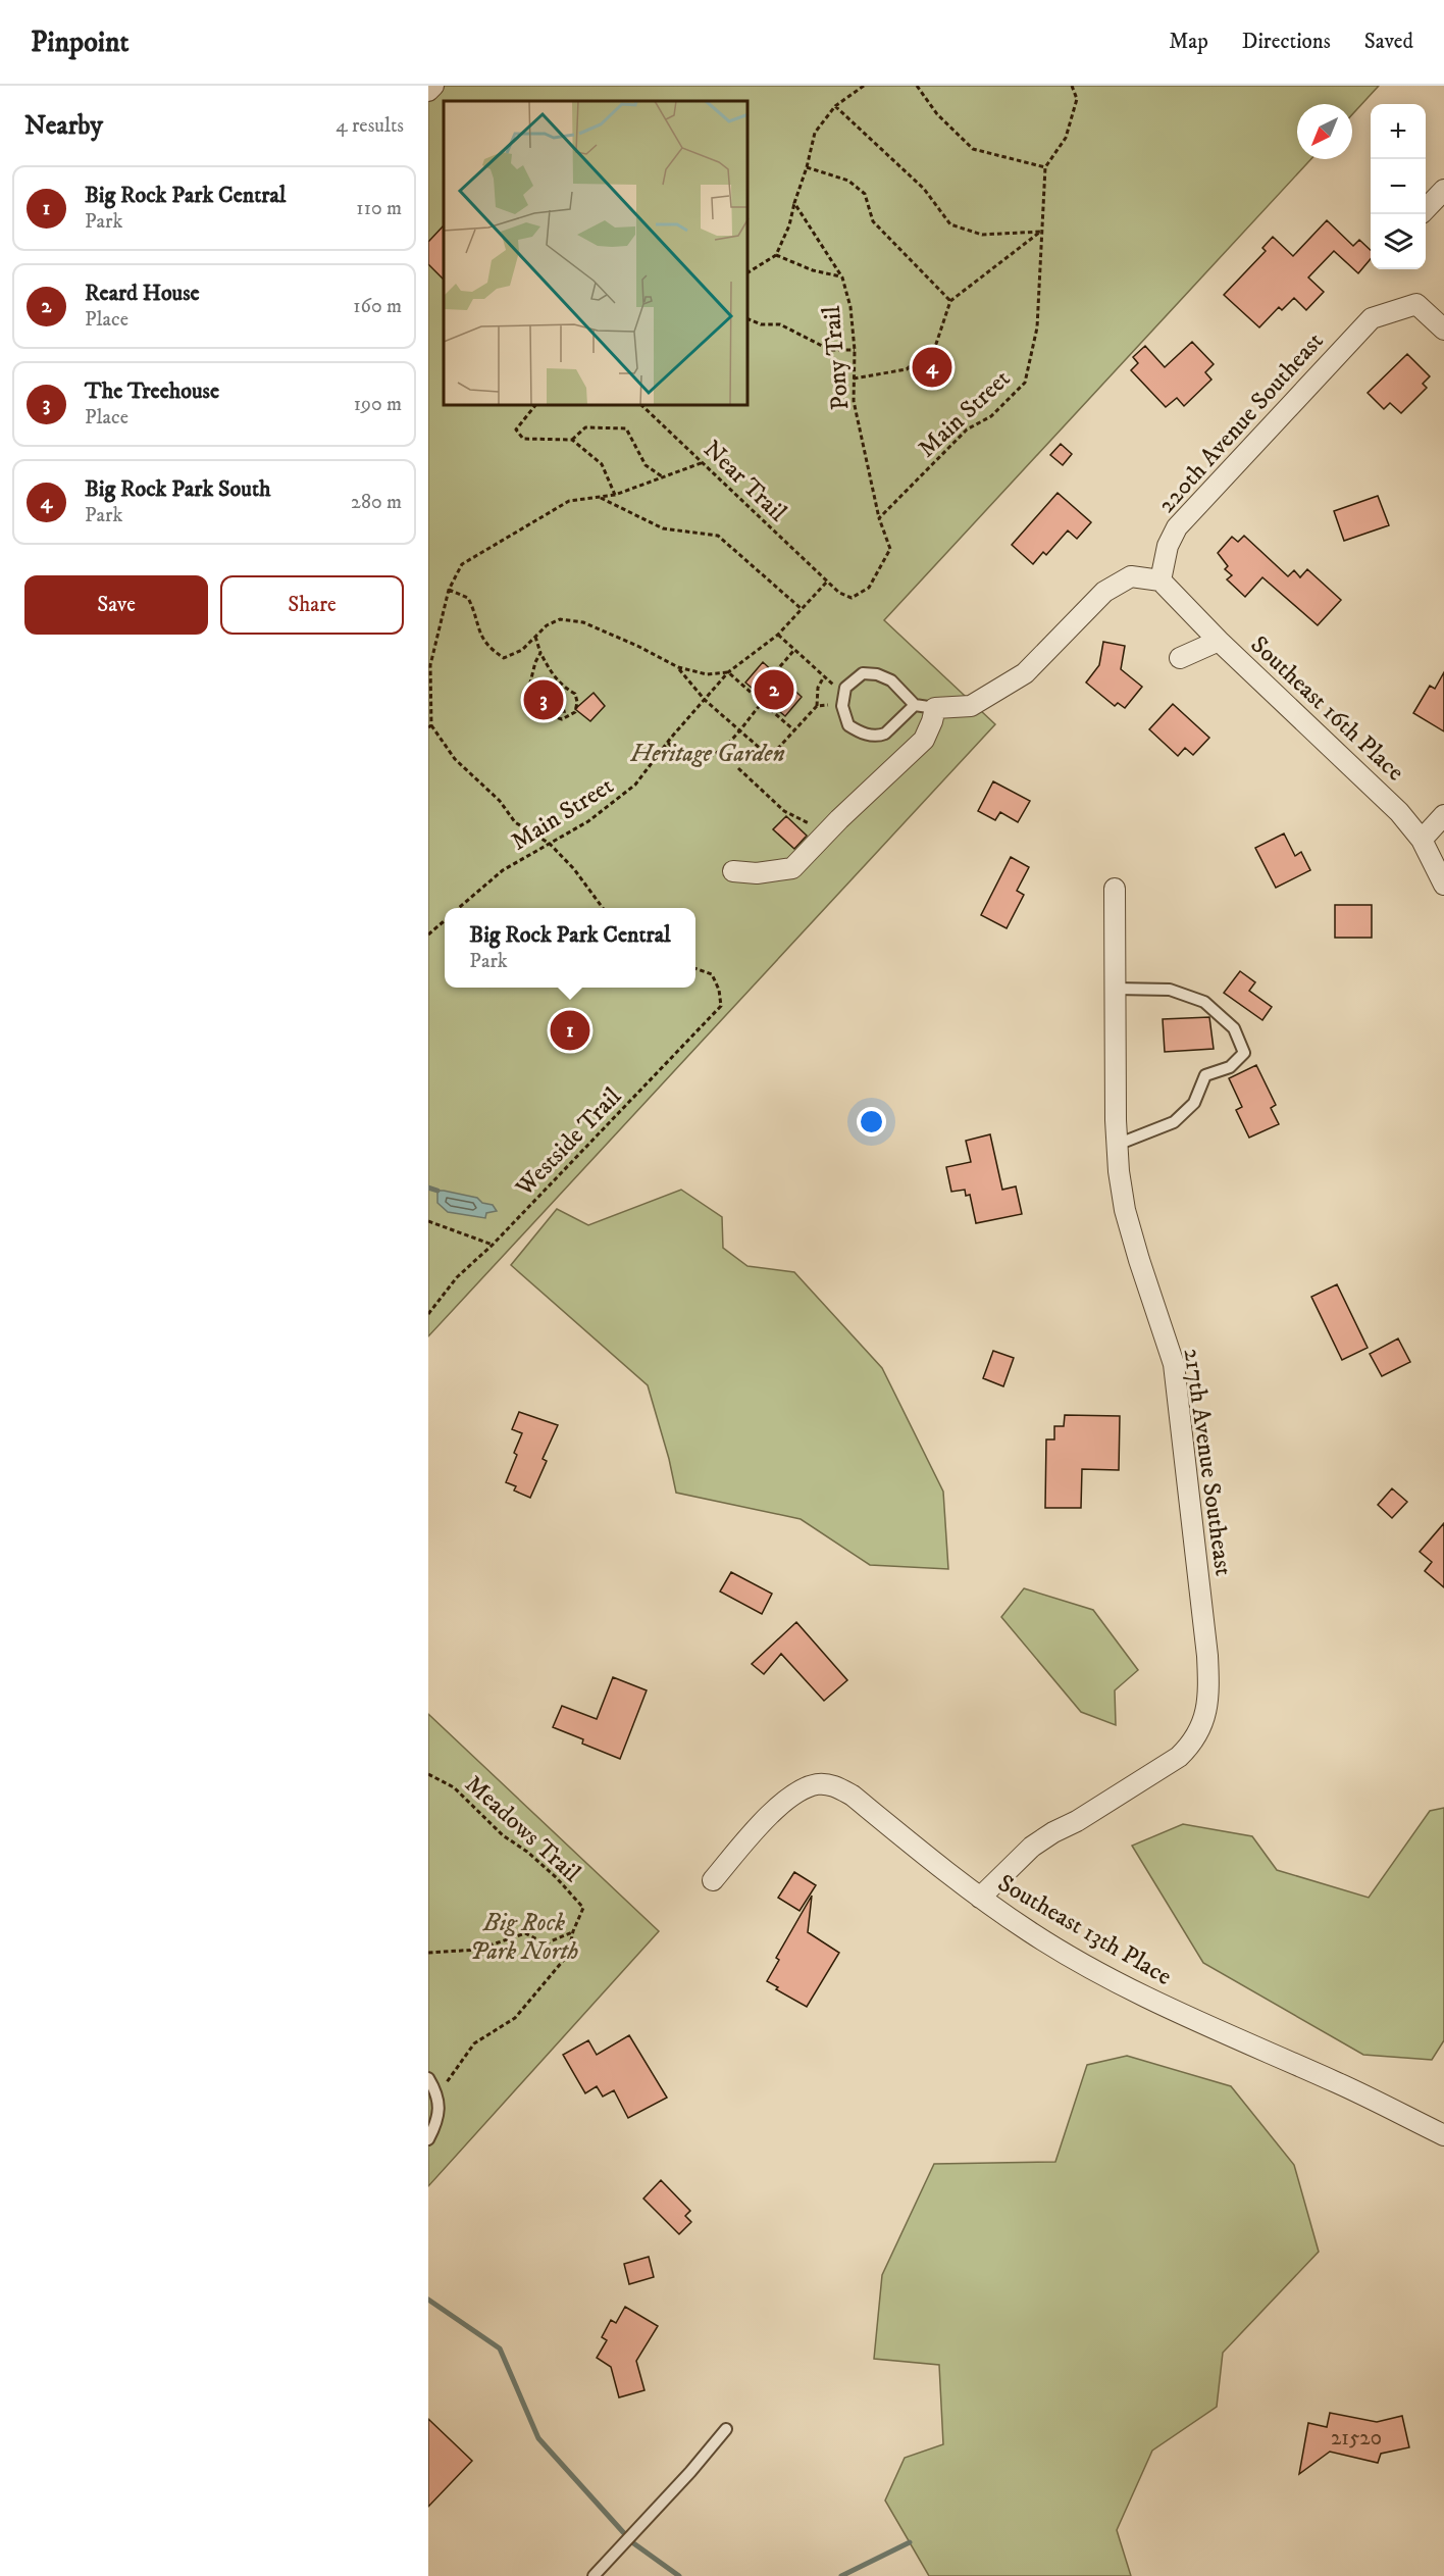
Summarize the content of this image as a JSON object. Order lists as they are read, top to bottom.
{
  "streets": {
    "street": [
      "220th Avenue Southeast",
      "Southeast 16th Place",
      "217th Avenue Southeast",
      "Southeast 13th Place"
    ],
    "path": [
      "Pony Trail",
      "Main Street",
      "Near Trail",
      "Westside Trail",
      "Meadows Trail"
    ]
  },
  "crossings": [
    ["Pony Trail", "Main Street"],
    ["Main Street", "Near Trail"],
    ["220th Avenue Southeast", "Southeast 16th Place"],
    ["217th Avenue Southeast", "Southeast 13th Place"]
  ],
  "parks": ["Heritage Garden", "Big Rock Park North"],
  "house_numbers": ["21520"],
  "north": "bottom left",
  "page": {
    "header": "Pinpoint",
    "nav": ["Map", "Directions", "Saved"],
    "heading": ["Nearby", "4 results"],
    "map_buttons": ["+", "−"],
    "list": [
      {
        "mark": "1",
        "name": "Big Rock Park Central",
        "note": "Park",
        "value": "110 m"
      },
      {
        "mark": "2",
        "name": "Reard House",
        "note": "Place",
        "value": "160 m"
      },
      {
        "mark": "3",
        "name": "The Treehouse",
        "note": "Place",
        "value": "190 m"
      },
      {
        "mark": "4",
        "name": "Big Rock Park South",
        "note": "Park",
        "value": "280 m"
      }
    ],
    "pins": [
      "4",
      "2",
      "3",
      "1"
    ],
    "buttons": ["Save", "Share"],
    "popup": ["Big Rock Park Central", "Park"]
  }
}
